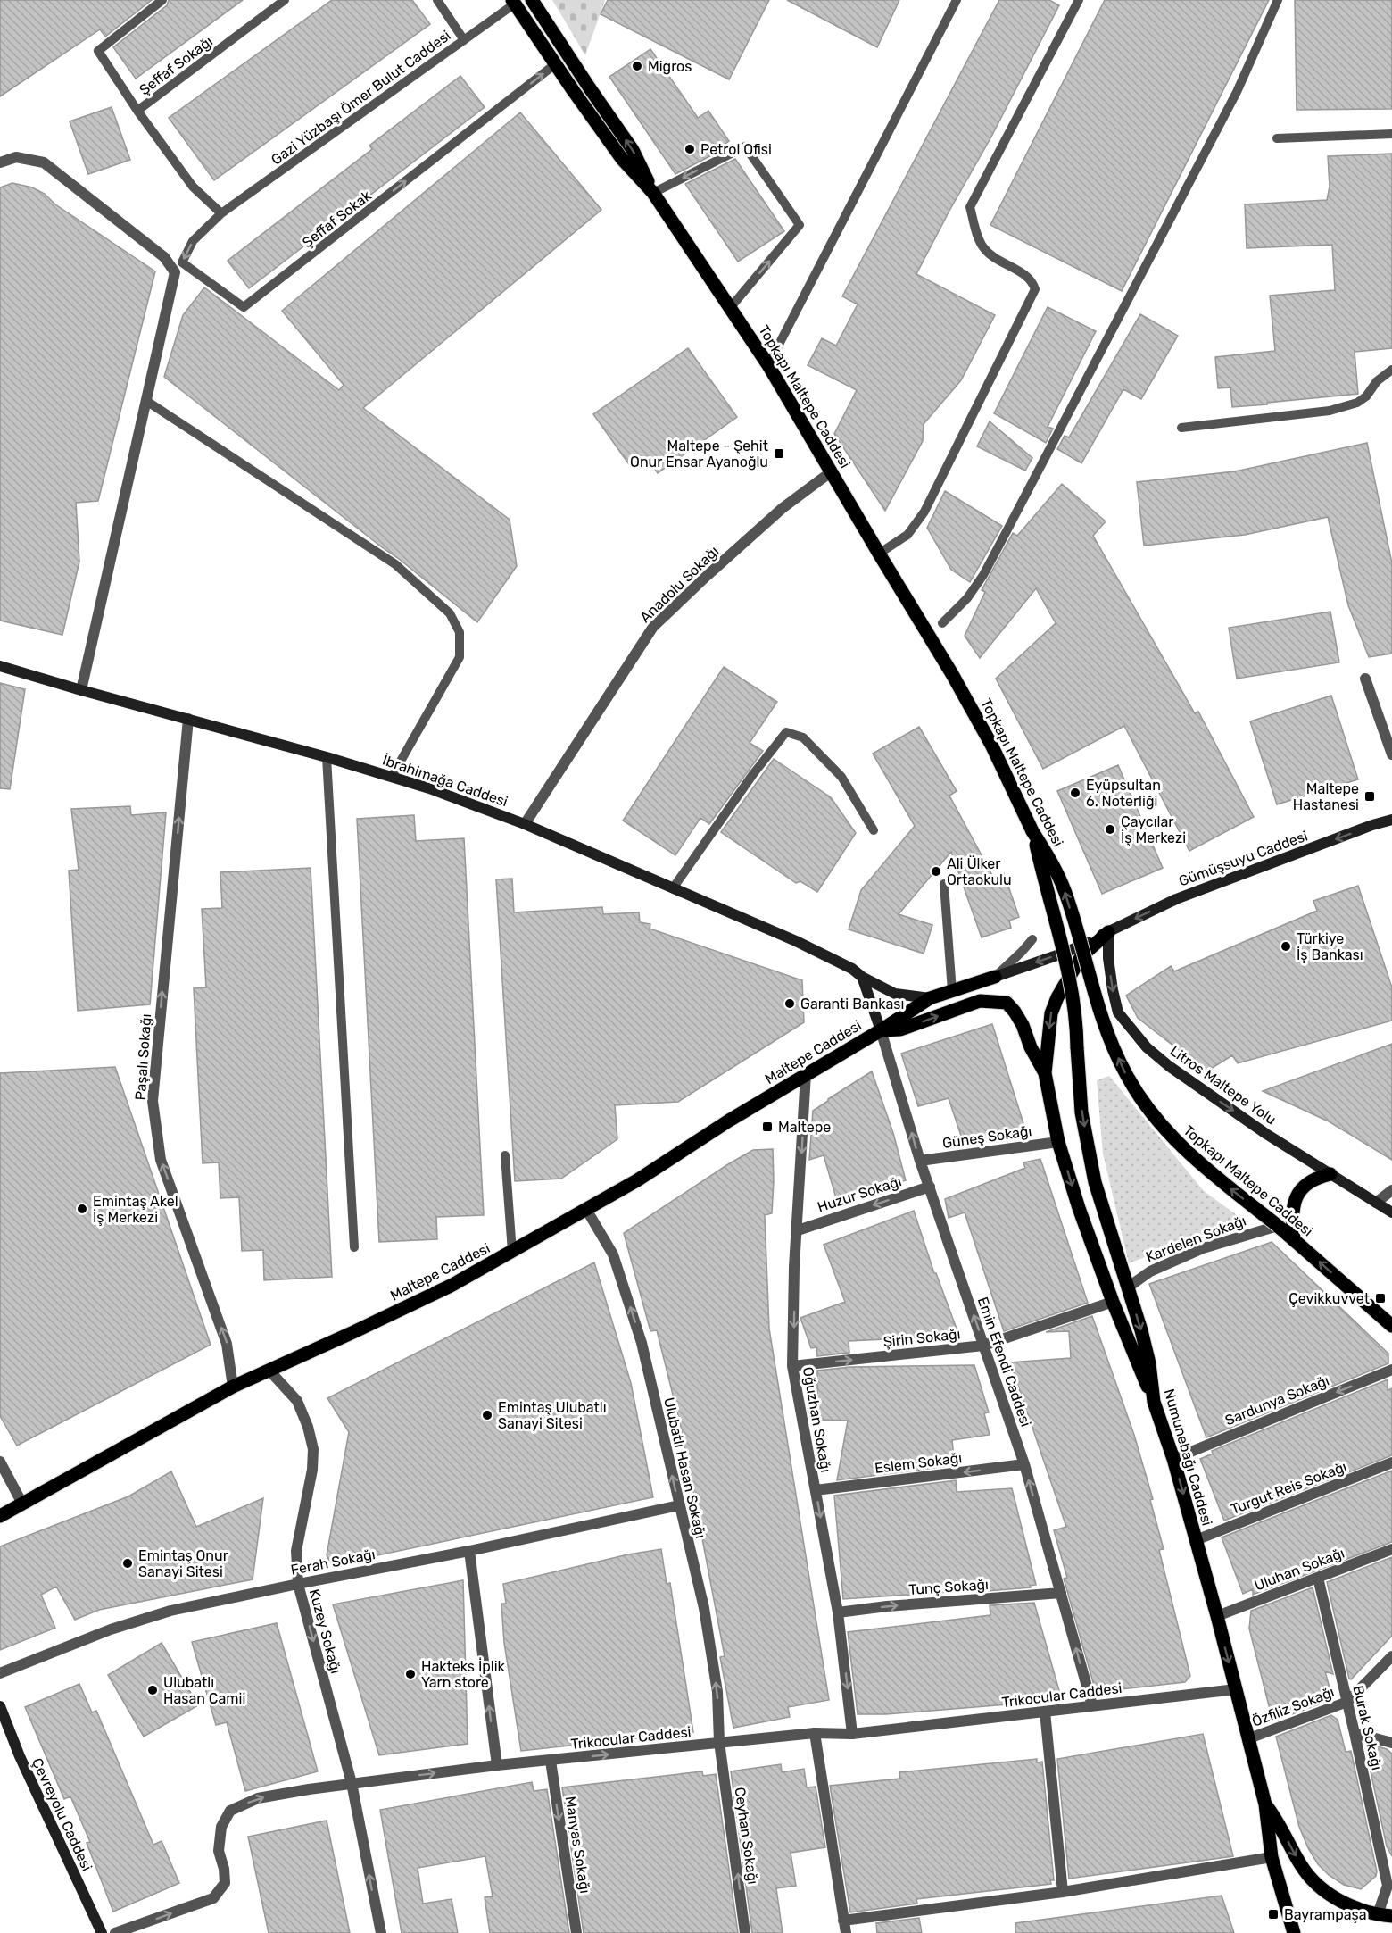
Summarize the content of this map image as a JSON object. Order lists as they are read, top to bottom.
{
  "streets": {
    "main road": [
      "Topkapı Maltepe Caddesi",
      "İbrahimağa Caddesi",
      "Gümüşsuyu Caddesi",
      "Maltepe Caddesi",
      "Litros Maltepe Yolu",
      "Numunebağı Caddesi",
      "Çevreyolu Caddesi"
    ],
    "street": [
      "Anadolu Sokağı",
      "Paşalı Sokağı",
      "Güneş Sokağı",
      "Huzur Sokağı",
      "Kardelen Sokağı",
      "Şirin Sokağı",
      "Emin Efendi Caddesi",
      "Sardunya Sokağı",
      "Oğuzhan Sokağı",
      "Eslem Sokağı",
      "Ulubatlı Hasan Sokağı",
      "Turgut Reis Sokağı",
      "Ferah Sokağı",
      "Uluhan Sokağı",
      "Tunç Sokağı",
      "Kuzey Sokağı",
      "Trikocular Caddesi",
      "Özfiliz Sokağı",
      "Burak Sokağı",
      "Ceyhan Sokağı",
      "Manyas Sokağı"
    ],
    "lane": ["Şeffaf Sokağı", "Gazi Yüzbaşı Ömer Bulut Caddesi", "Şeffaf Sokak"]
  },
  "crossings": [
    ["Şeffaf Sokağı", "Gazi Yüzbaşı Ömer Bulut Caddesi"],
    ["Şeffaf Sokağı", "Şeffaf Sokak"],
    ["Gazi Yüzbaşı Ömer Bulut Caddesi", "Şeffaf Sokak"],
    ["Gazi Yüzbaşı Ömer Bulut Caddesi", "Topkapı Maltepe Caddesi"],
    ["Şeffaf Sokak", "Topkapı Maltepe Caddesi"],
    ["Topkapı Maltepe Caddesi", "Anadolu Sokağı"],
    ["Topkapı Maltepe Caddesi", "Kardelen Sokağı"],
    ["Topkapı Maltepe Caddesi", "Numunebağı Caddesi"],
    ["Anadolu Sokağı", "İbrahimağa Caddesi"],
    ["İbrahimağa Caddesi", "Maltepe Caddesi"],
    ["İbrahimağa Caddesi", "Paşalı Sokağı"],
    ["Gümüşsuyu Caddesi", "Maltepe Caddesi"],
    ["Gümüşsuyu Caddesi", "Litros Maltepe Yolu"],
    ["Maltepe Caddesi", "Paşalı Sokağı"],
    ["Maltepe Caddesi", "Emin Efendi Caddesi"],
    ["Maltepe Caddesi", "Oğuzhan Sokağı"],
    ["Maltepe Caddesi", "Ulubatlı Hasan Sokağı"],
    ["Maltepe Caddesi", "Kuzey Sokağı"],
    ["Güneş Sokağı", "Emin Efendi Caddesi"],
    ["Huzur Sokağı", "Emin Efendi Caddesi"],
    ["Huzur Sokağı", "Oğuzhan Sokağı"],
    ["Kardelen Sokağı", "Numunebağı Caddesi"],
    ["Şirin Sokağı", "Emin Efendi Caddesi"],
    ["Şirin Sokağı", "Oğuzhan Sokağı"],
    ["Emin Efendi Caddesi", "Eslem Sokağı"],
    ["Emin Efendi Caddesi", "Tunç Sokağı"],
    ["Emin Efendi Caddesi", "Trikocular Caddesi"],
    ["Sardunya Sokağı", "Numunebağı Caddesi"],
    ["Oğuzhan Sokağı", "Eslem Sokağı"],
    ["Oğuzhan Sokağı", "Tunç Sokağı"],
    ["Oğuzhan Sokağı", "Trikocular Caddesi"],
    ["Numunebağı Caddesi", "Turgut Reis Sokağı"],
    ["Numunebağı Caddesi", "Uluhan Sokağı"],
    ["Numunebağı Caddesi", "Trikocular Caddesi"],
    ["Numunebağı Caddesi", "Özfiliz Sokağı"],
    ["Ulubatlı Hasan Sokağı", "Ferah Sokağı"],
    ["Ulubatlı Hasan Sokağı", "Trikocular Caddesi"],
    ["Ulubatlı Hasan Sokağı", "Ceyhan Sokağı"],
    ["Ferah Sokağı", "Kuzey Sokağı"],
    ["Uluhan Sokağı", "Burak Sokağı"],
    ["Kuzey Sokağı", "Trikocular Caddesi"],
    ["Trikocular Caddesi", "Ceyhan Sokağı"],
    ["Trikocular Caddesi", "Manyas Sokağı"],
    ["Özfiliz Sokağı", "Burak Sokağı"]
  ],
  "one_way": [
    "Gümüşsuyu Caddesi",
    "Paşalı Sokağı",
    "Litros Maltepe Yolu",
    "Huzur Sokağı",
    "Şirin Sokağı",
    "Emin Efendi Caddesi",
    "Sardunya Sokağı",
    "Oğuzhan Sokağı",
    "Eslem Sokağı",
    "Ulubatlı Hasan Sokağı",
    "Tunç Sokağı",
    "Trikocular Caddesi",
    "Ceyhan Sokağı",
    "Manyas Sokağı"
  ],
  "places": {
    "other": [
      "Migros",
      "Petrol Ofisi",
      "Eyüpsultan 6. Noterliği",
      "Çaycılar İş Merkezi",
      "Ali Ülker Ortaokulu",
      "Türkiye İş Bankası",
      "Garanti Bankası",
      "Emintaş Akel İş Merkezi",
      "Emintaş Ulubatlı Sanayi Sitesi",
      "Emintaş Onur Sanayi Sitesi",
      "Hakteks İplik Yarn store",
      "Ulubatlı Hasan Camii"
    ],
    "transit": [
      "Maltepe - Şehit Onur Ensar Ayanoğlu",
      "Maltepe Hastanesi",
      "Maltepe",
      "Çevikkuvvet",
      "Bayrampaşa"
    ]
  }
}
